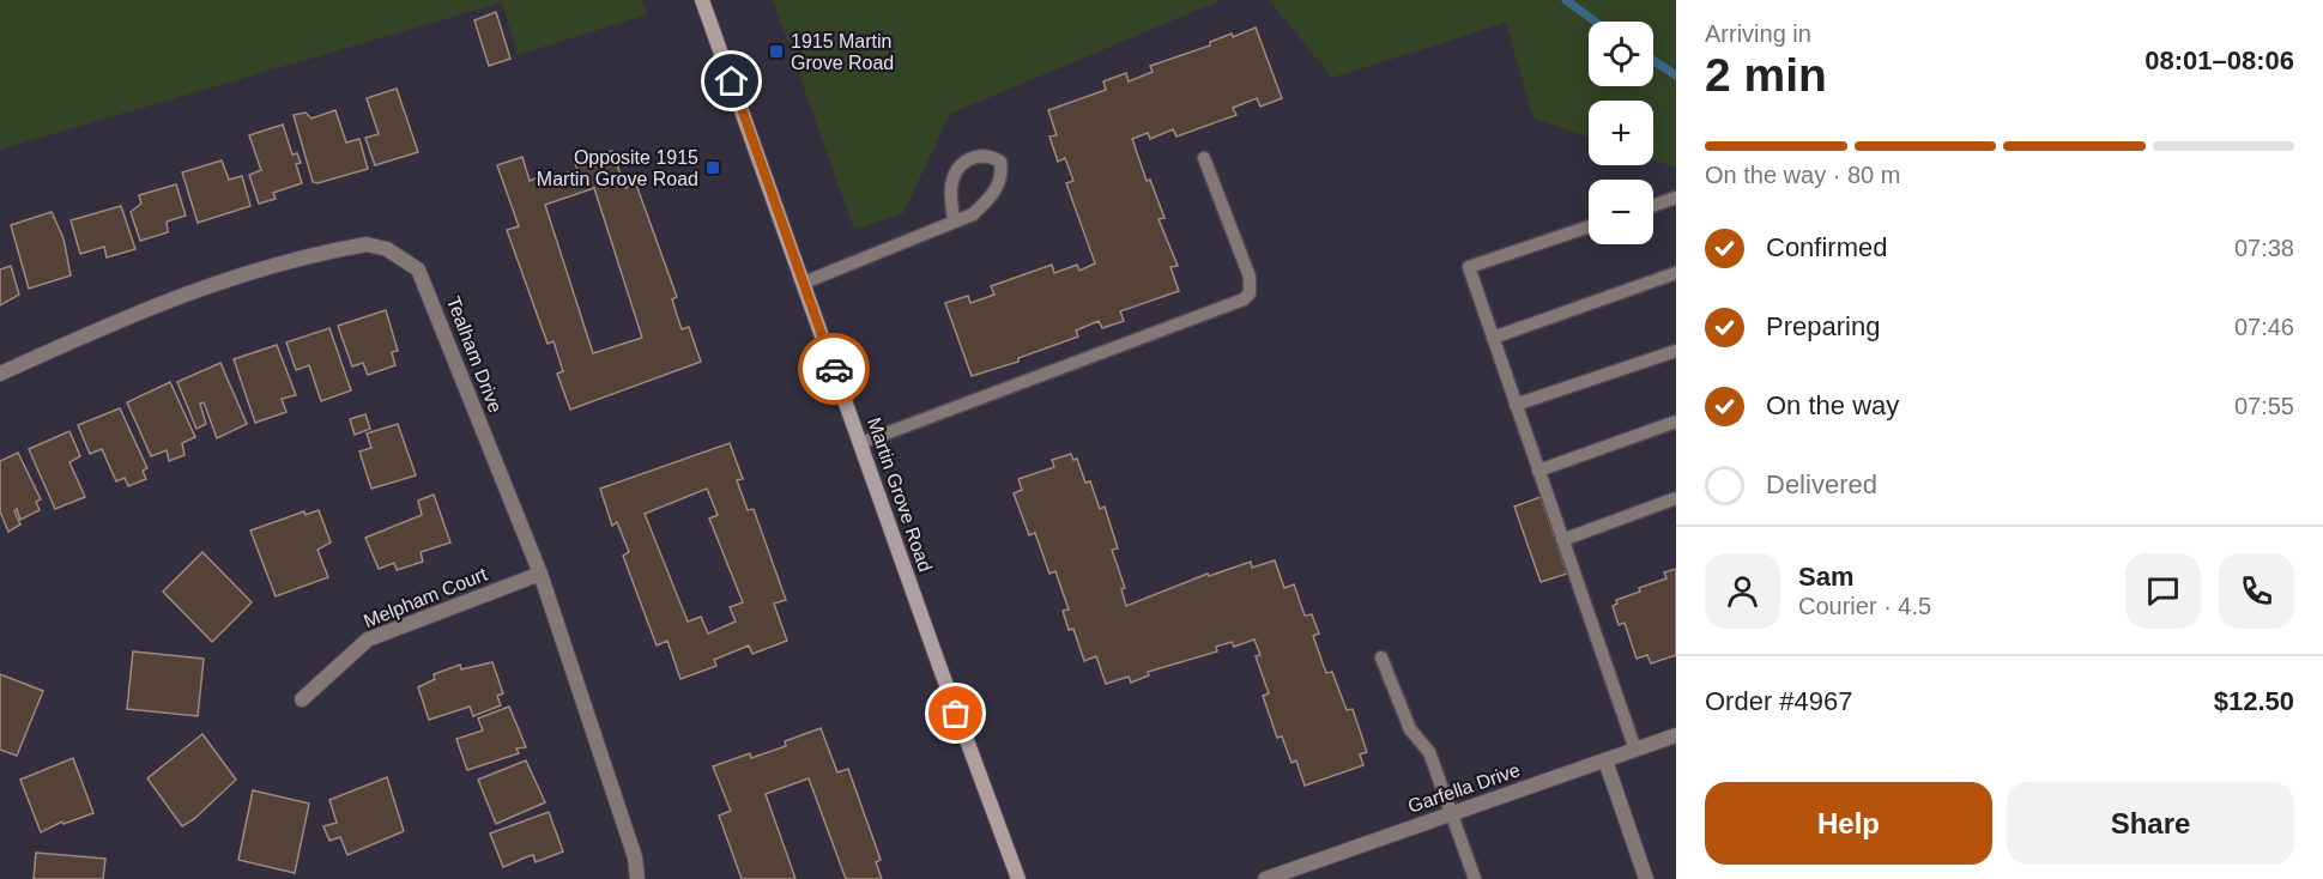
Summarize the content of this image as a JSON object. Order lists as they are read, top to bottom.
{
  "streets": {
    "main road": ["Martin Grove Road"],
    "street": ["Tealham Drive", "Melpham Court", "Garfella Drive"]
  },
  "crossings": [
    ["Tealham Drive", "Melpham Court"]
  ],
  "places": {
    "transit": ["1915 Martin Grove Road", "Opposite 1915 Martin Grove Road"]
  },
  "page": {
    "heading": ["2 min", "Arriving in", "08:01–08:06"],
    "panel": [
      "Sam",
      "Courier · 4.5",
      "Order #4967",
      "$12.50"
    ],
    "map_buttons": ["+", "−"],
    "bar": "On the way · 80 m",
    "list": [
      ["Confirmed", "07:38"],
      ["Preparing", "07:46"],
      ["On the way", "07:55"],
      "Delivered"
    ],
    "buttons": ["Help", "Share"]
  }
}
